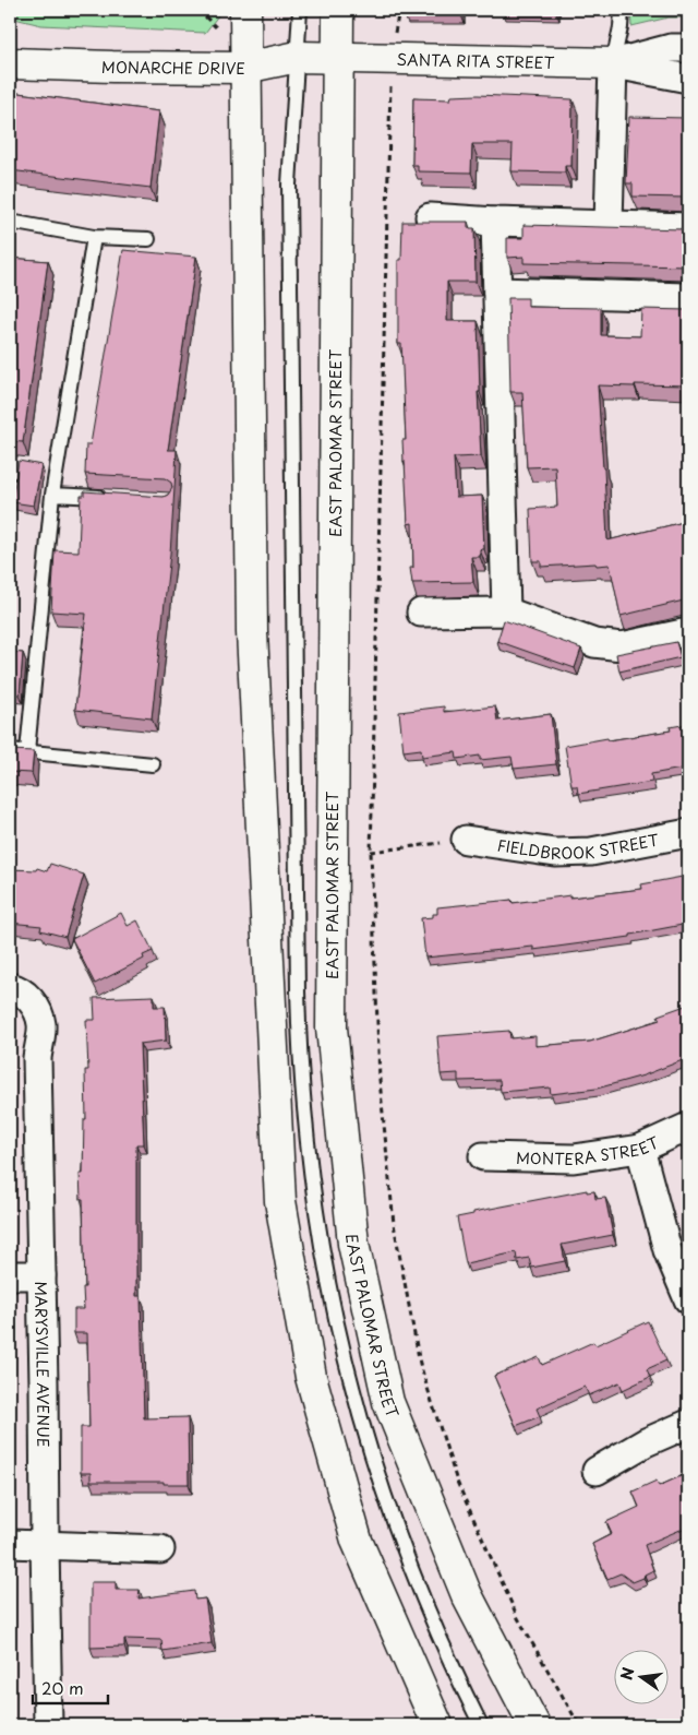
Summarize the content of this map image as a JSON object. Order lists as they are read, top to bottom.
{
  "streets": {
    "main road": ["SANTA RITA STREET", "MONARCHE DRIVE", "EAST PALOMAR STREET"],
    "street": ["FIELDBROOK STREET", "MONTERA STREET", "MARYSVILLE AVENUE"]
  },
  "crossings": [
    ["SANTA RITA STREET", "MONARCHE DRIVE"],
    ["SANTA RITA STREET", "EAST PALOMAR STREET"],
    ["MONARCHE DRIVE", "EAST PALOMAR STREET"]
  ],
  "scale_bar": "20 m",
  "north": "left"
}
